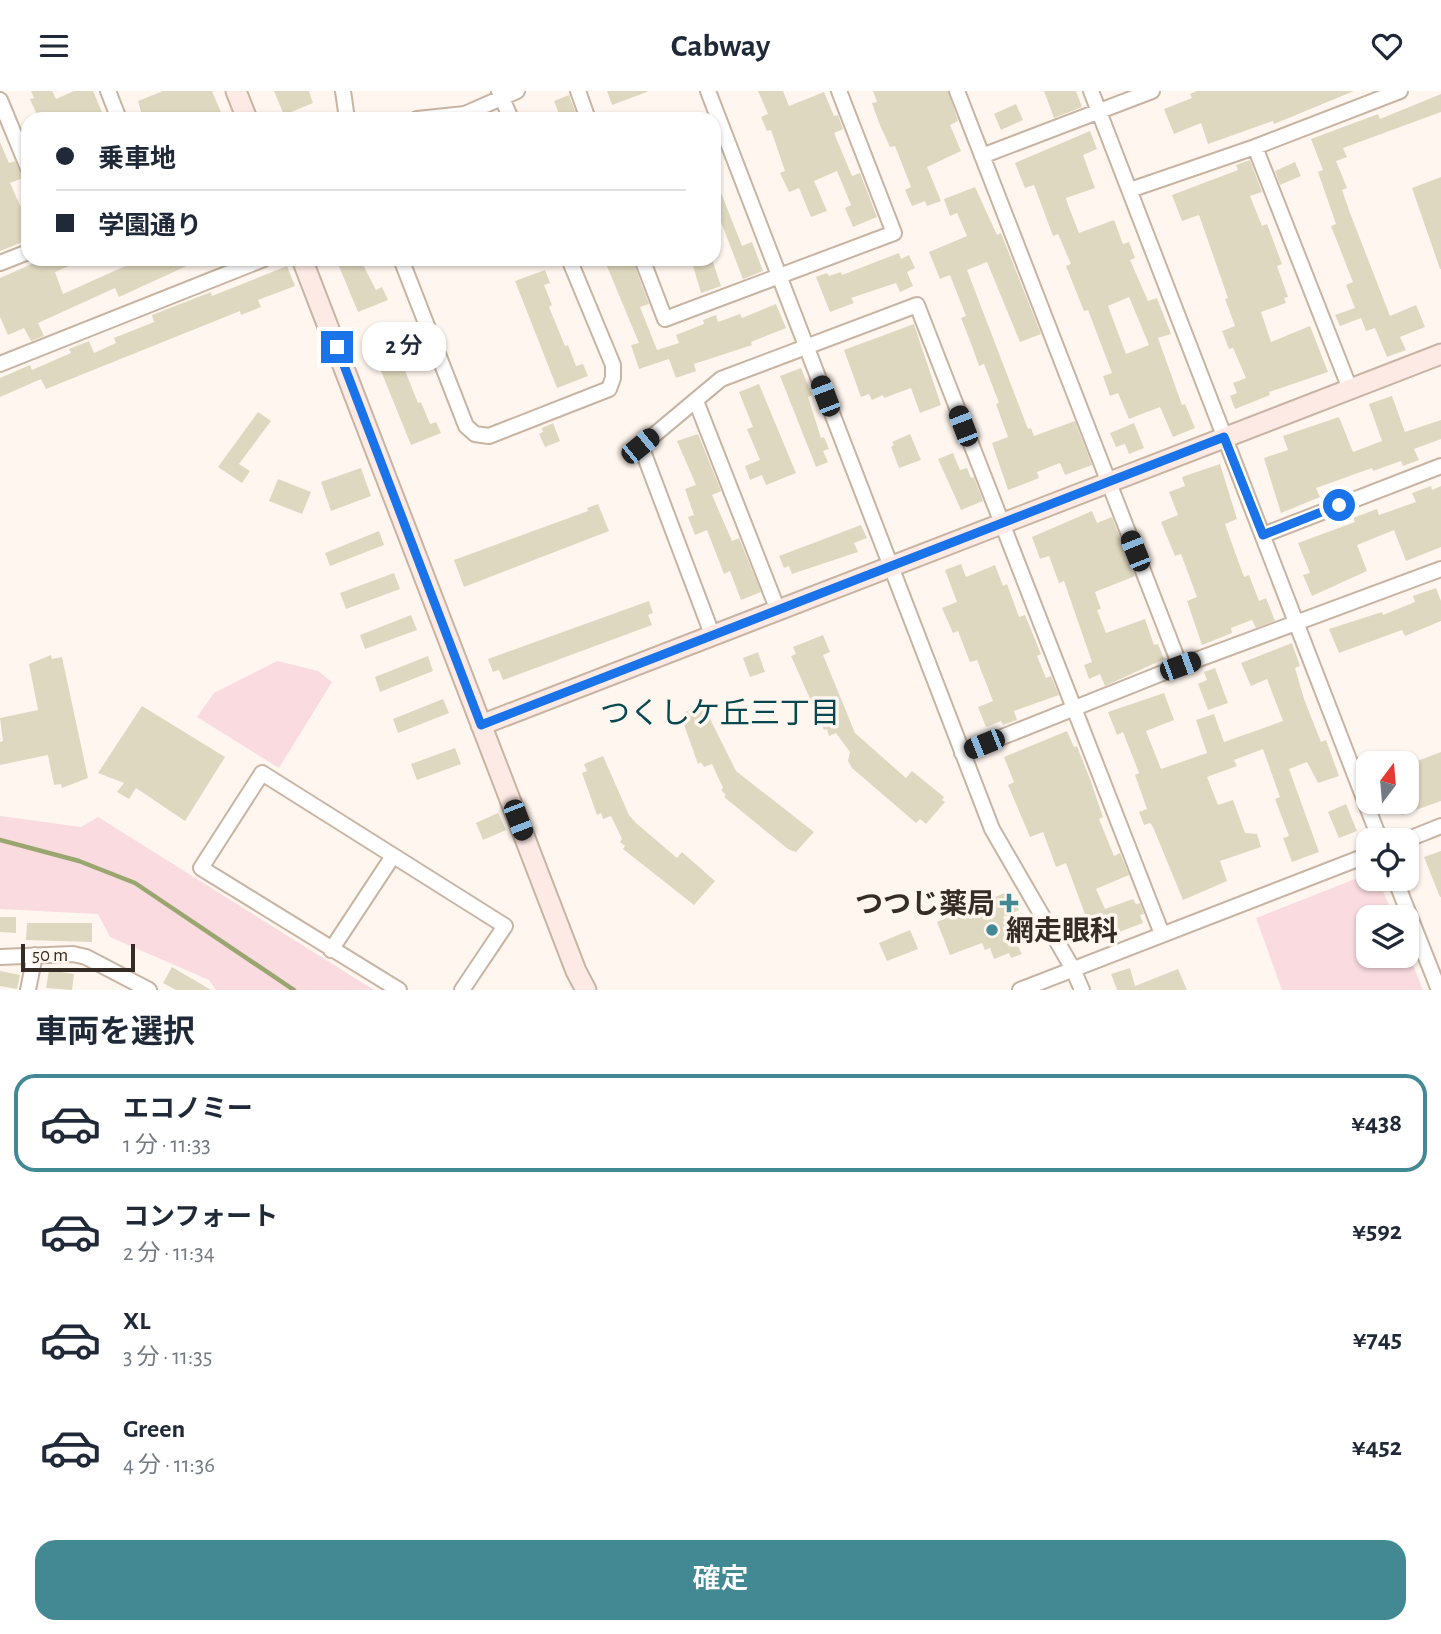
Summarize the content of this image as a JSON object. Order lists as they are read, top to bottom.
{
  "districts": ["つくしケ丘三丁目"],
  "places": {
    "health": ["つつじ薬局"],
    "other": ["網走眼科"]
  },
  "scale_bar": "50 m",
  "north": "top",
  "page": {
    "header": "Cabway",
    "banner": ["乗車地", "学園通り"],
    "bubble": "2 分",
    "scale": "50 m",
    "heading": "車両を選択",
    "list": [
      {
        "name": "エコノミー",
        "note": "1 分 · 11:33",
        "value": "¥438"
      },
      {
        "name": "コンフォート",
        "note": "2 分 · 11:34",
        "value": "¥592"
      },
      {
        "name": "XL",
        "note": "3 分 · 11:35",
        "value": "¥745"
      },
      {
        "name": "Green",
        "note": "4 分 · 11:36",
        "value": "¥452"
      }
    ],
    "buttons": "確定"
  }
}
